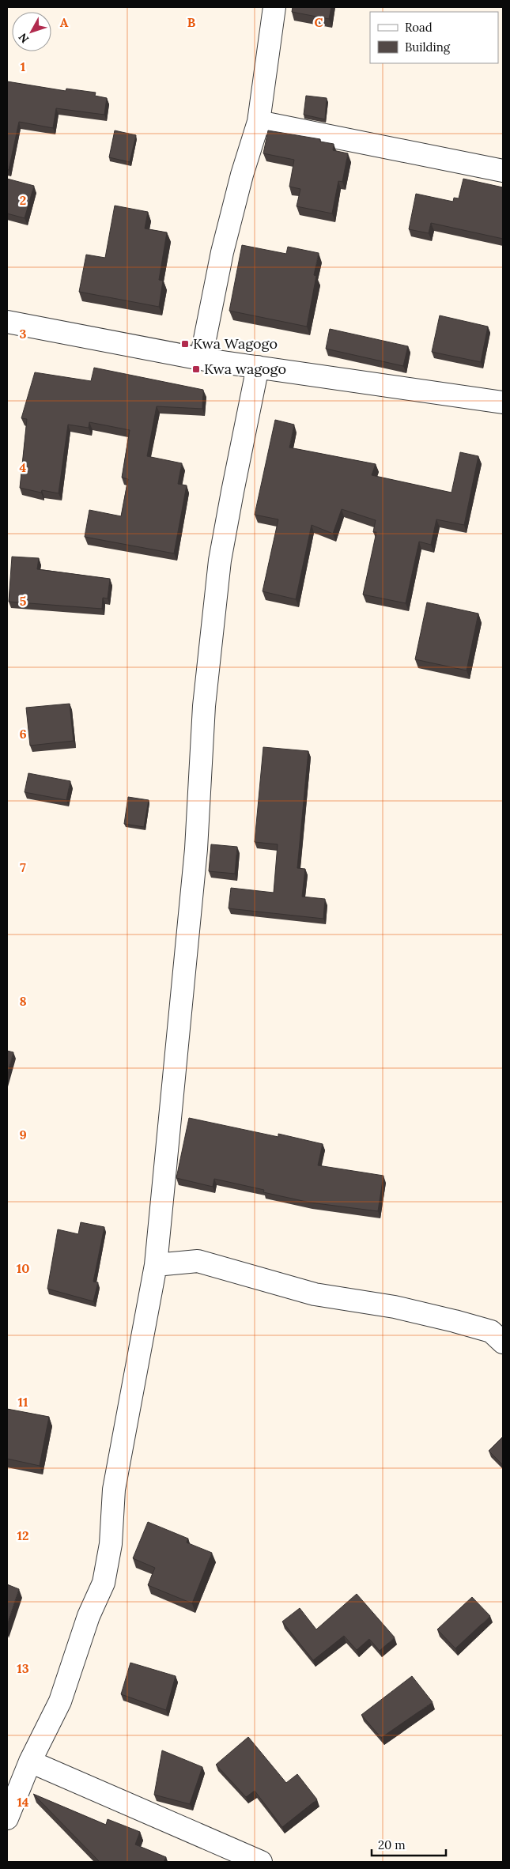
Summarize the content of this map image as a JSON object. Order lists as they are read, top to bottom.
{
  "places": {
    "transit": ["Kwa Wagogo", "Kwa wagogo"]
  },
  "legend": ["Road", "Building"],
  "scale_bar": "20 m",
  "north": "bottom left",
  "grid": {
    "columns": ["A", "B", "C"],
    "rows": [
      "1",
      "2",
      "3",
      "4",
      "5",
      "6",
      "7",
      "8",
      "9",
      "10",
      "11",
      "12",
      "13",
      "14"
    ]
  }
}
